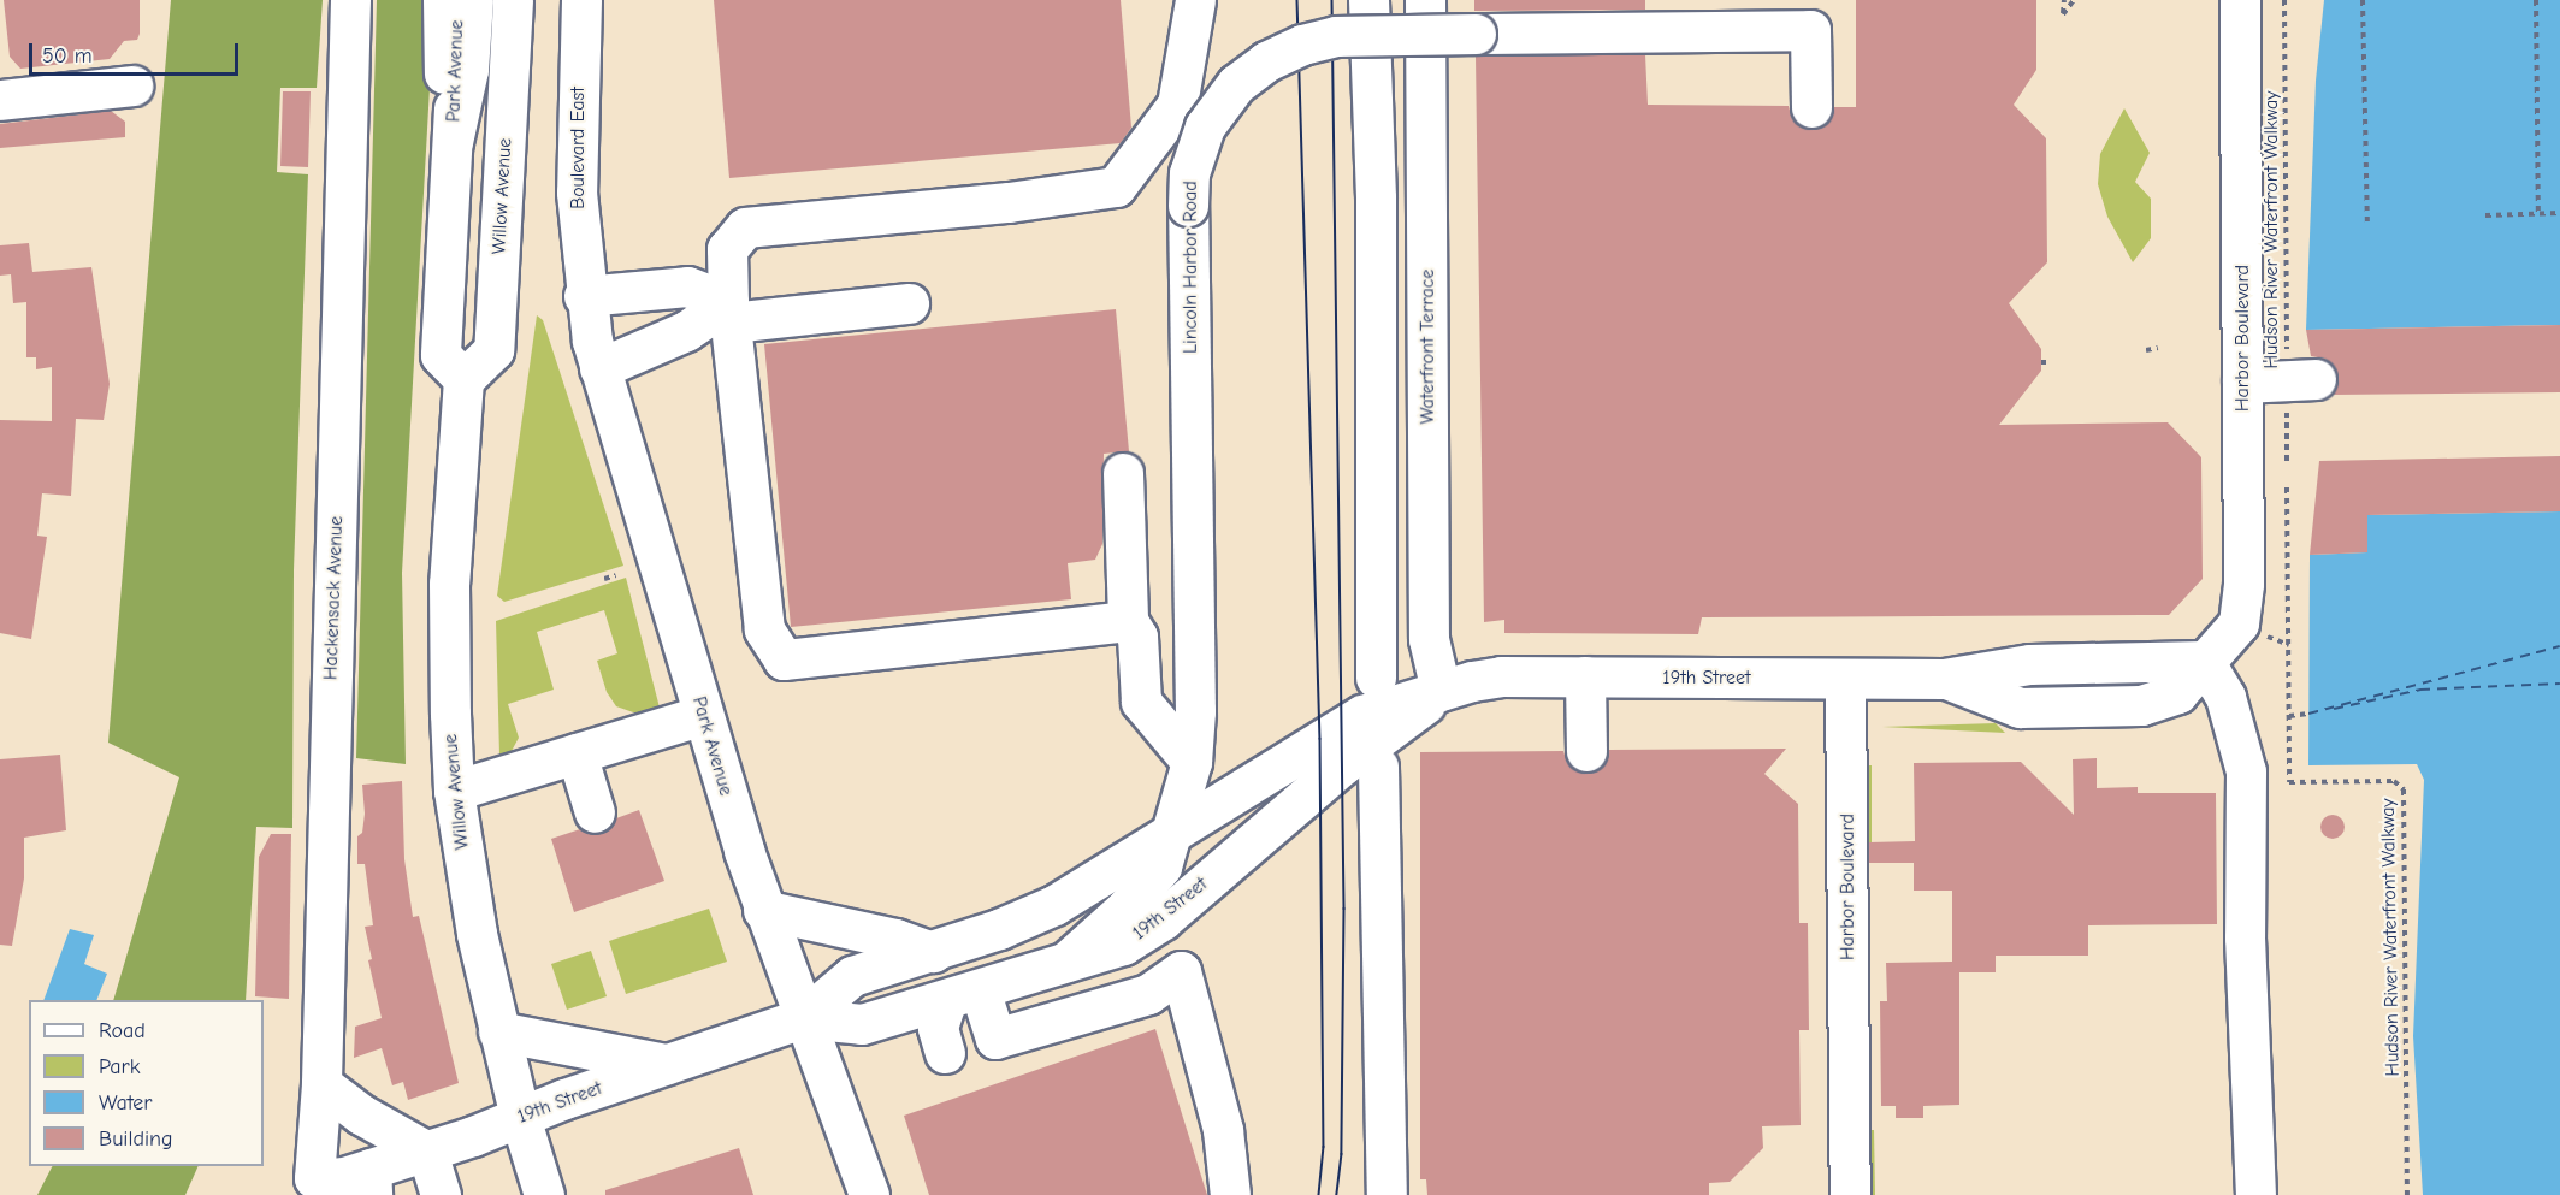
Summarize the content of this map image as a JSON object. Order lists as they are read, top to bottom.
{
  "streets": {
    "main road": [
      "Park Avenue",
      "Boulevard East",
      "Willow Avenue",
      "Lincoln Harbor Road",
      "Harbor Boulevard",
      "Waterfront Terrace",
      "Hackensack Avenue",
      "19th Street"
    ],
    "path": ["Hudson River Waterfront Walkway"]
  },
  "crossings": [
    ["Park Avenue", "Boulevard East"],
    ["Park Avenue", "19th Street"],
    ["Willow Avenue", "19th Street"],
    ["Lincoln Harbor Road", "19th Street"],
    ["Harbor Boulevard", "19th Street"],
    ["Waterfront Terrace", "19th Street"],
    ["Hackensack Avenue", "19th Street"]
  ],
  "legend": [
    "Road",
    "Park",
    "Water",
    "Building"
  ],
  "scale_bar": "50 m"
}
